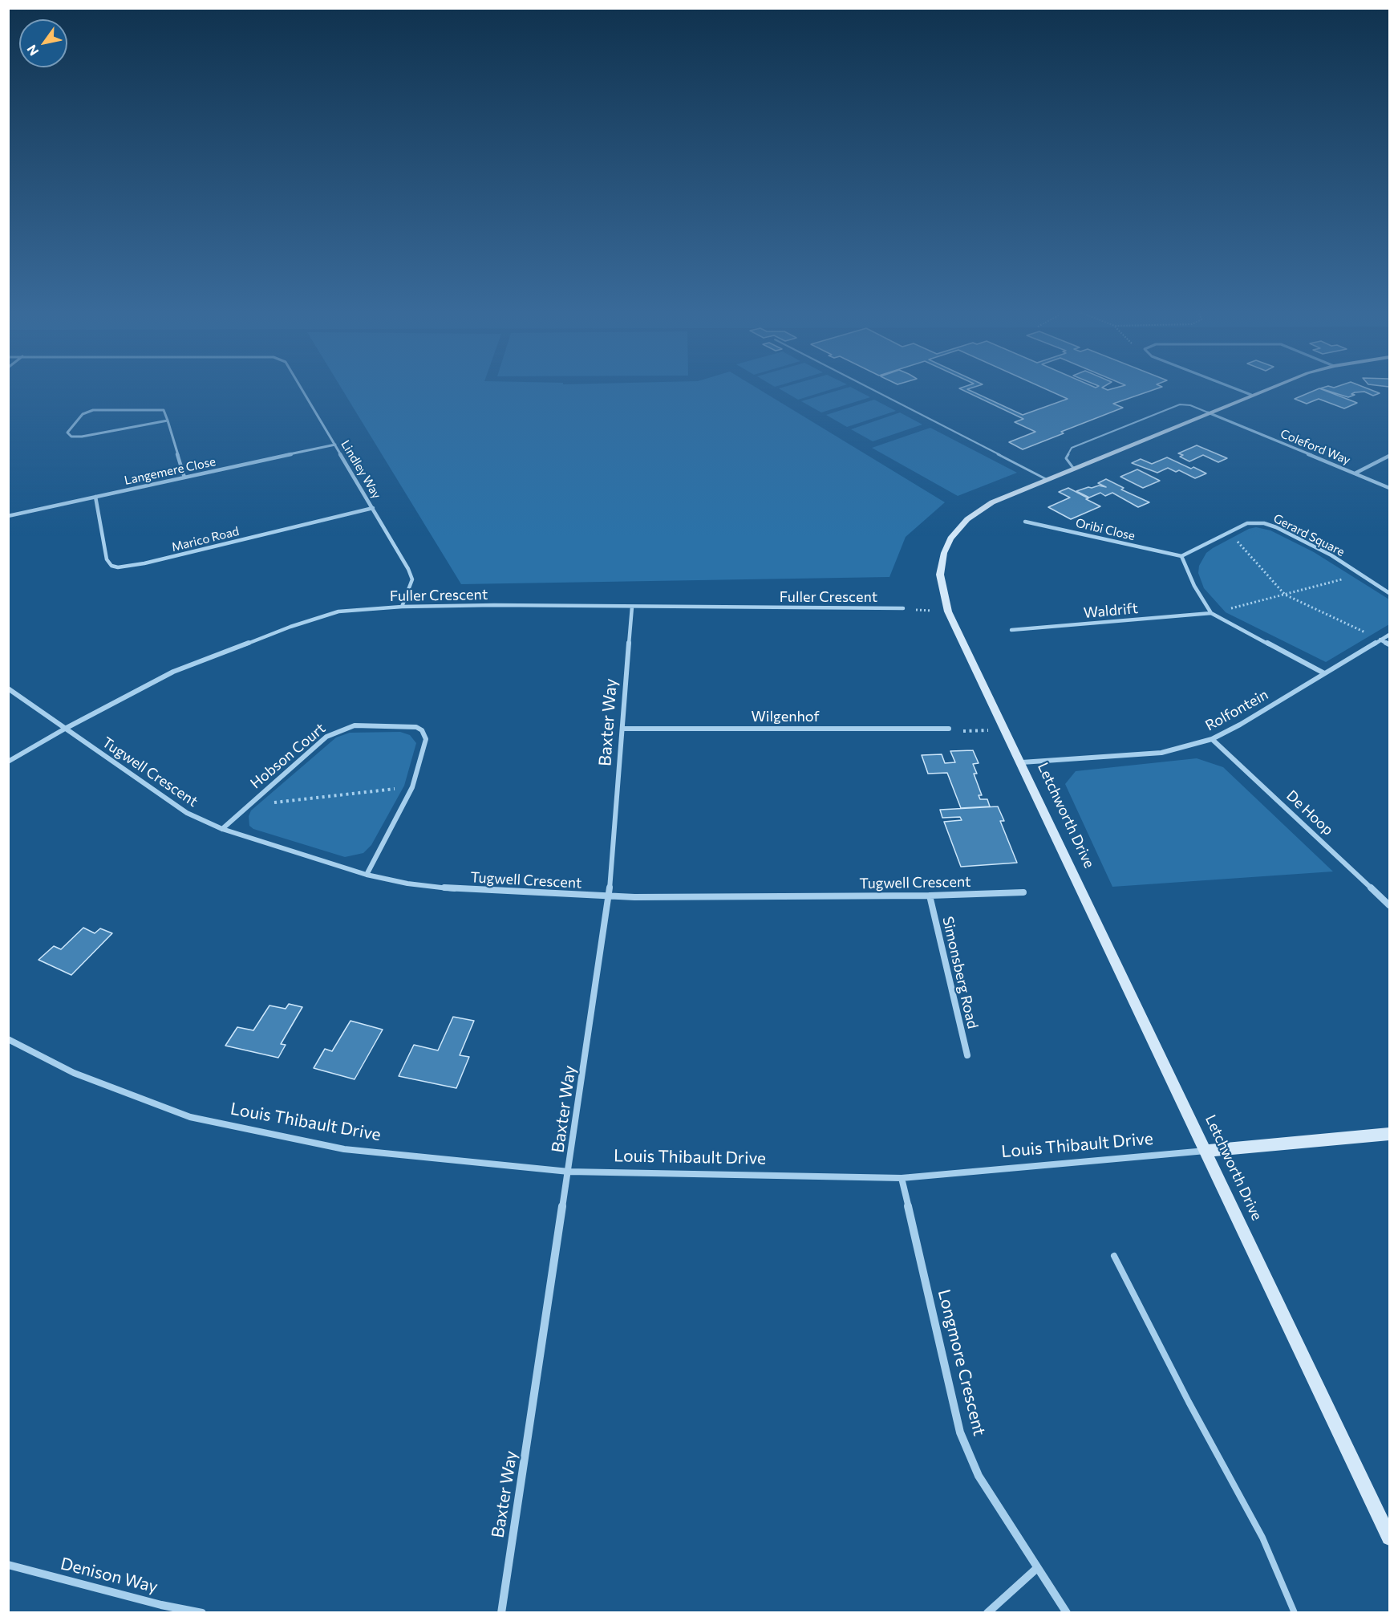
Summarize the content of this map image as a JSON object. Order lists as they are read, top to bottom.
{
  "streets": {
    "street": [
      "Coleford Way",
      "Lindley Way",
      "Langemere Close",
      "Oribi Close",
      "Gerard Square",
      "Marico Road",
      "Fuller Crescent",
      "Waldrift",
      "Rolfontein",
      "Wilgenhof",
      "Baxter Way",
      "Hobson Court",
      "Tugwell Crescent",
      "De Hoop",
      "Letchworth Drive",
      "Simonsberg Road",
      "Louis Thibault Drive",
      "Longmore Crescent",
      "Denison Way"
    ]
  },
  "crossings": [
    ["Coleford Way", "Letchworth Drive"],
    ["Lindley Way", "Langemere Close"],
    ["Lindley Way", "Marico Road"],
    ["Lindley Way", "Fuller Crescent"],
    ["Langemere Close", "Marico Road"],
    ["Oribi Close", "Gerard Square"],
    ["Fuller Crescent", "Baxter Way"],
    ["Fuller Crescent", "Tugwell Crescent"],
    ["Rolfontein", "De Hoop"],
    ["Rolfontein", "Letchworth Drive"],
    ["Wilgenhof", "Baxter Way"],
    ["Baxter Way", "Tugwell Crescent"],
    ["Baxter Way", "Louis Thibault Drive"],
    ["Hobson Court", "Tugwell Crescent"],
    ["Tugwell Crescent", "Simonsberg Road"],
    ["Letchworth Drive", "Louis Thibault Drive"],
    ["Louis Thibault Drive", "Longmore Crescent"]
  ],
  "north": "bottom left"
}
